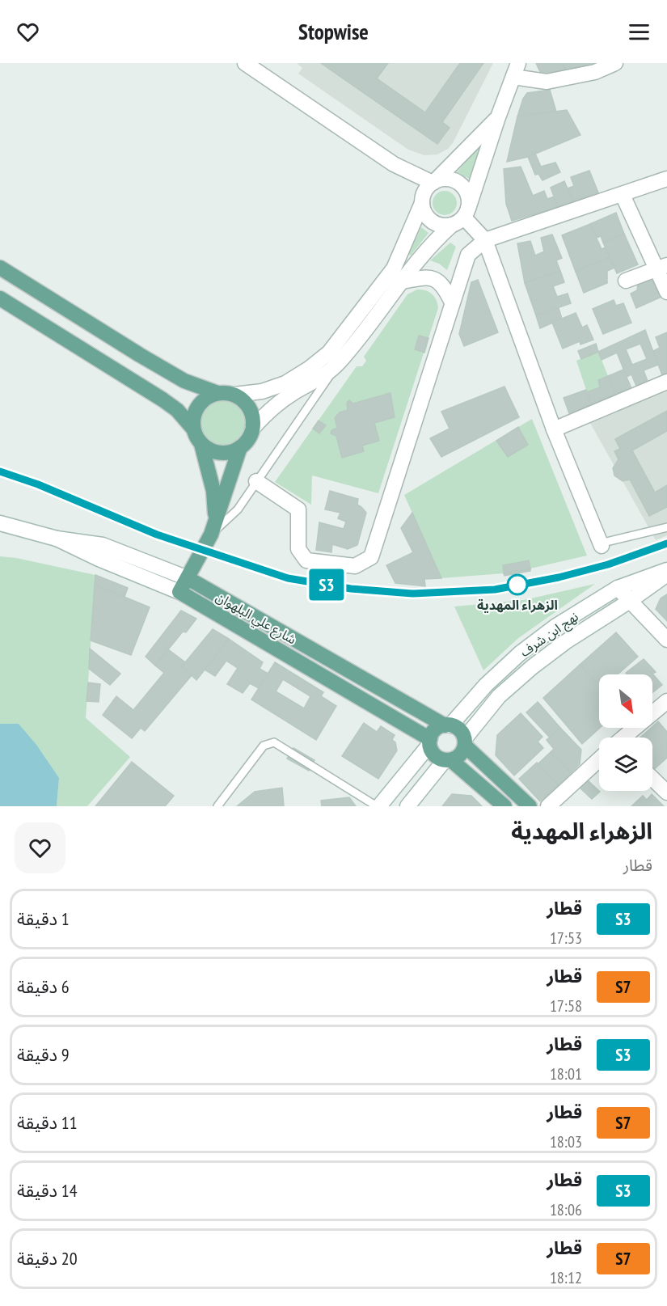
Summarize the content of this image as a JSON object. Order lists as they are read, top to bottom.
{
  "streets": {
    "main road": ["شارع علي البلهوان"],
    "street": ["نهج ابن شرف"]
  },
  "crossings": [
    ["شارع علي البلهوان", "نهج ابن شرف"]
  ],
  "places": ["الزهراء المهدية"],
  "north": "bottom right",
  "page": {
    "header": "Stopwise",
    "on_map": "S3",
    "heading": ["الزهراء المهدية", "قطار"],
    "list": [
      {
        "mark": "S3",
        "name": "قطار",
        "note": "17:53",
        "value": "1 دقيقة"
      },
      {
        "mark": "S7",
        "name": "قطار",
        "note": "17:58",
        "value": "6 دقيقة"
      },
      {
        "mark": "S3",
        "name": "قطار",
        "note": "18:01",
        "value": "9 دقيقة"
      },
      {
        "mark": "S7",
        "name": "قطار",
        "note": "18:03",
        "value": "11 دقيقة"
      },
      {
        "mark": "S3",
        "name": "قطار",
        "note": "18:06",
        "value": "14 دقيقة"
      },
      {
        "mark": "S7",
        "name": "قطار",
        "note": "18:12",
        "value": "20 دقيقة"
      }
    ]
  }
}
